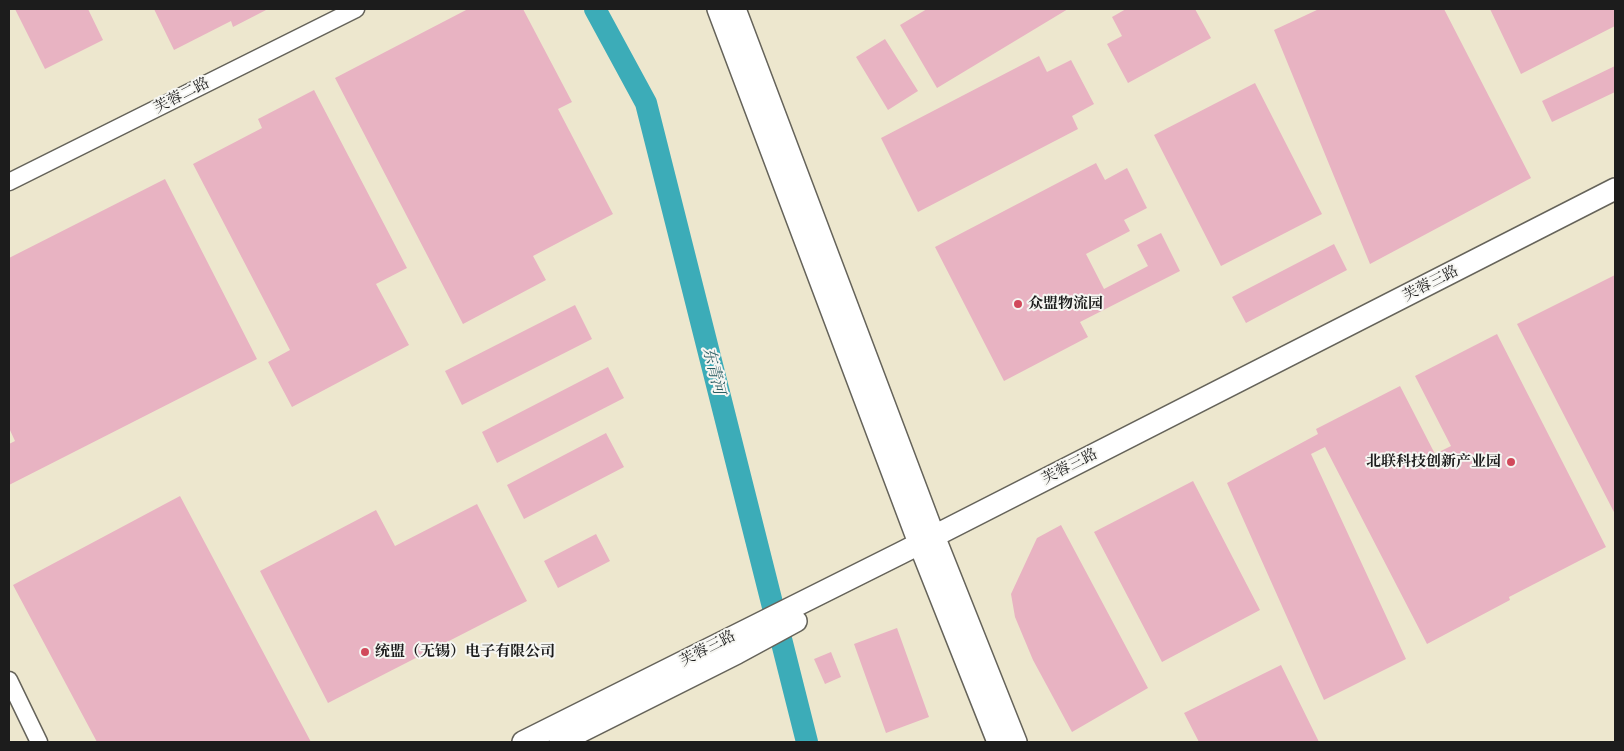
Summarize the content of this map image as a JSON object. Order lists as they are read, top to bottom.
{
  "streets": {
    "main road": ["芙蓉三路"],
    "street": ["芙蓉二路"]
  },
  "water": ["东青河"],
  "places": ["众盟物流园", "北联科技创新产业园", "统盟（无锡）电子有限公司"]
}
